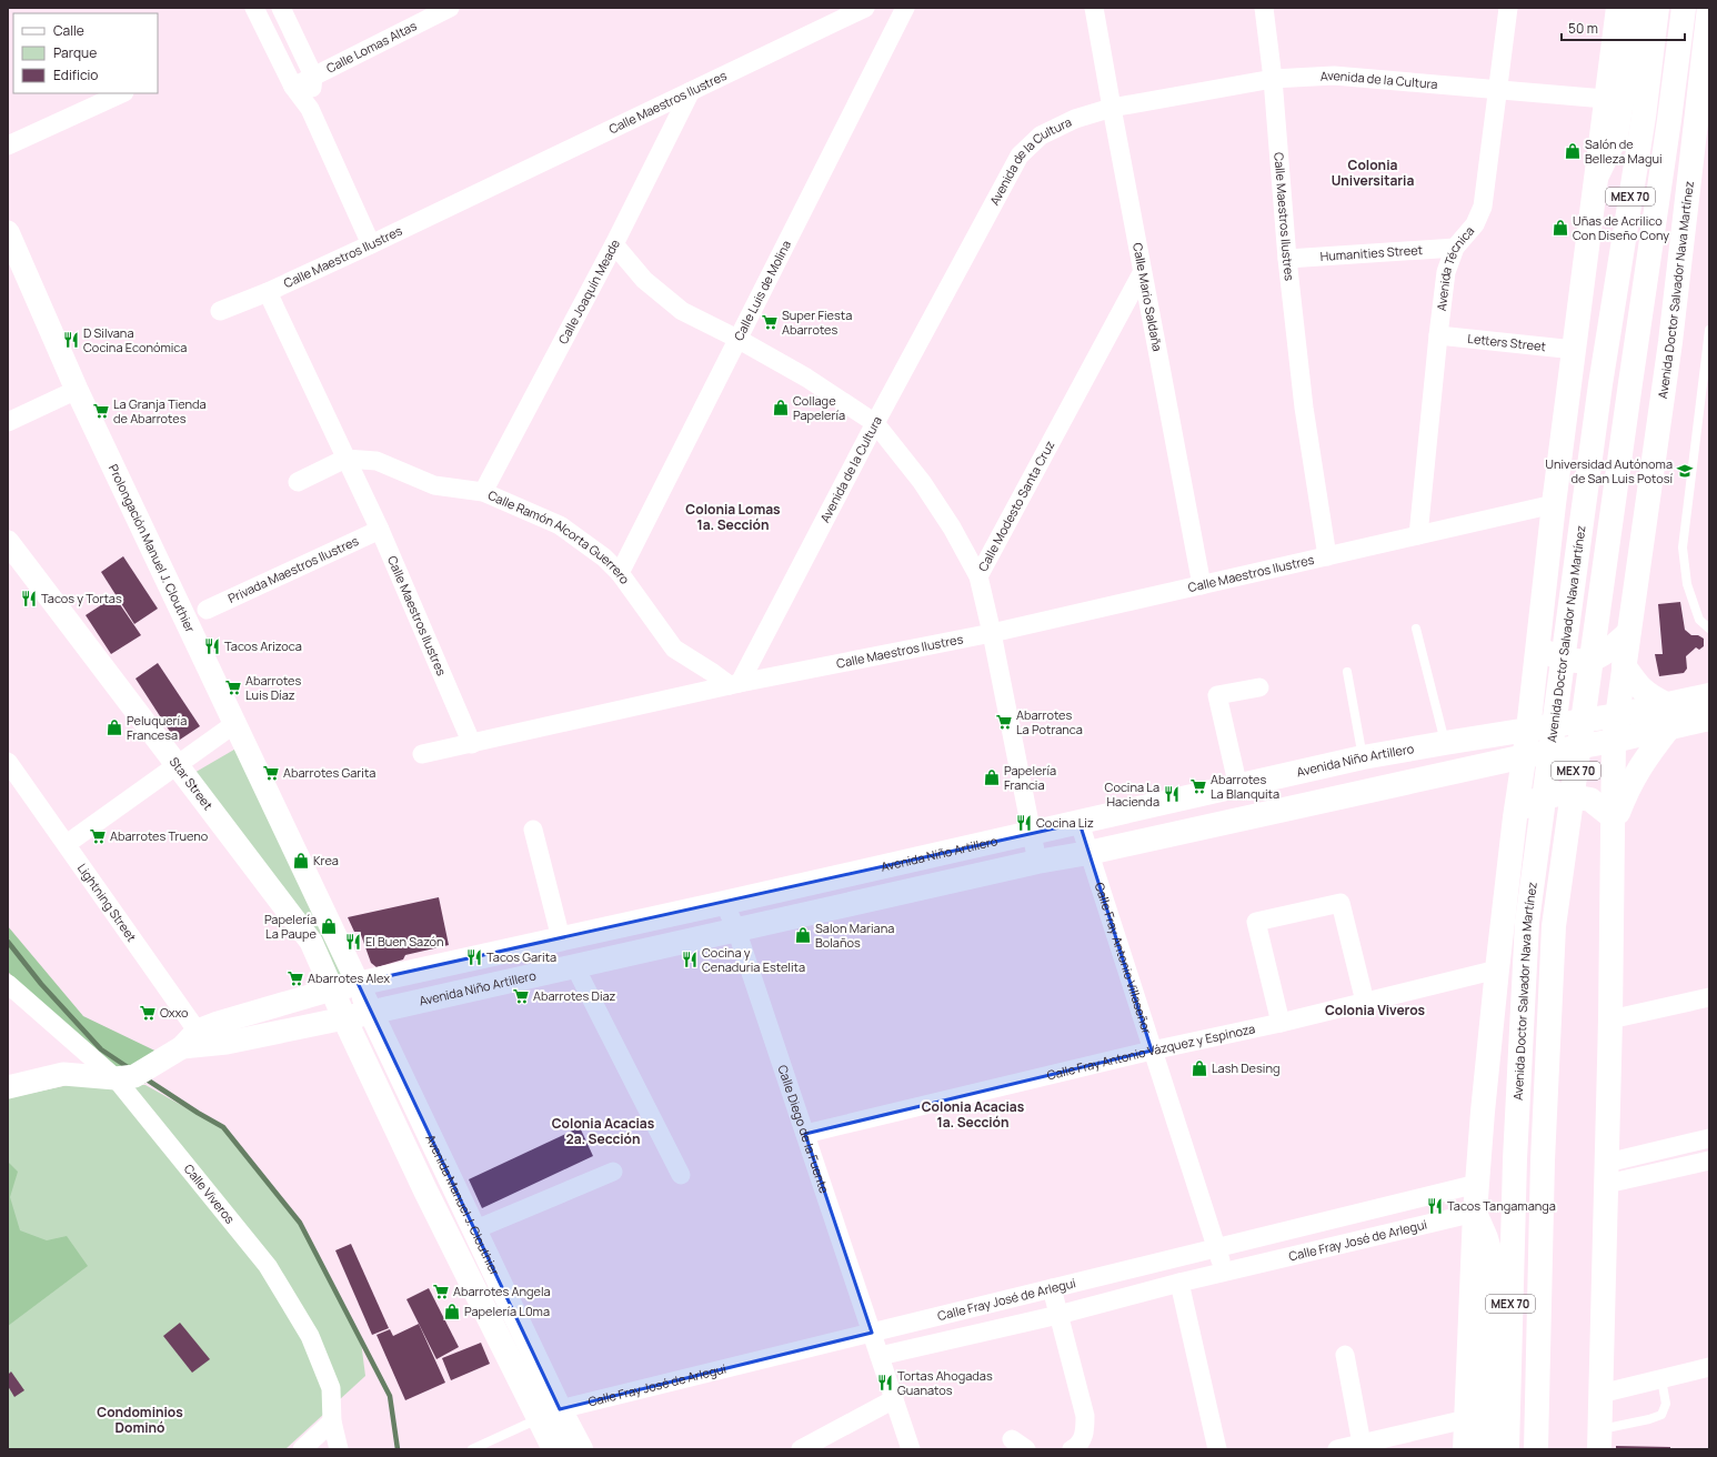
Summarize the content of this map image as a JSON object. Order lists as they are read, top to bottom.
{
  "streets": {
    "main road": [
      "MEX 70",
      "Avenida Doctor Salvador Nava Martínez",
      "Avenida Niño Artillero",
      "Avenida Manuel J. Clouthier"
    ],
    "street": [
      "Calle Lomas Altas",
      "Avenida de la Cultura",
      "Calle Maestros Ilustres",
      "Humanities Street",
      "Avenida Técnica",
      "Calle Luis de Molina",
      "Calle Joaquín Meade",
      "Calle Mario Saldaña",
      "Letters Street",
      "Calle Modesto Santa Cruz",
      "Calle Ramón Alcorta Guerrero",
      "Prolongación Manuel J. Clouthier",
      "Privada Maestros Ilustres",
      "Star Street",
      "Lightning Street",
      "Calle Fray Antonio Villaseñor",
      "Calle Fray Antonio Vázquez y Espinoza",
      "Calle Diego de la Fuente",
      "Calle Viveros",
      "Calle Fray José de Arlegui"
    ]
  },
  "crossings": [
    ["Avenida de la Cultura", "Calle Maestros Ilustres"],
    ["Avenida de la Cultura", "Avenida Técnica"],
    ["Avenida de la Cultura", "Avenida Doctor Salvador Nava Martínez"],
    ["Avenida de la Cultura", "Calle Mario Saldaña"],
    ["Avenida de la Cultura", "Calle Ramón Alcorta Guerrero"],
    ["Calle Maestros Ilustres", "Humanities Street"],
    ["Calle Maestros Ilustres", "Avenida Técnica"],
    ["Calle Maestros Ilustres", "Avenida Doctor Salvador Nava Martínez"],
    ["Calle Maestros Ilustres", "Calle Joaquín Meade"],
    ["Calle Maestros Ilustres", "Calle Mario Saldaña"],
    ["Calle Maestros Ilustres", "Calle Modesto Santa Cruz"],
    ["Calle Maestros Ilustres", "Calle Ramón Alcorta Guerrero"],
    ["Calle Maestros Ilustres", "Privada Maestros Ilustres"],
    ["Humanities Street", "Avenida Técnica"],
    ["Avenida Técnica", "Letters Street"],
    ["Calle Luis de Molina", "Calle Ramón Alcorta Guerrero"],
    ["Avenida Doctor Salvador Nava Martínez", "Letters Street"],
    ["Avenida Doctor Salvador Nava Martínez", "Avenida Niño Artillero"],
    ["Avenida Doctor Salvador Nava Martínez", "Calle Fray Antonio Vázquez y Espinoza"],
    ["Avenida Doctor Salvador Nava Martínez", "Calle Fray José de Arlegui"],
    ["Calle Joaquín Meade", "Calle Ramón Alcorta Guerrero"],
    ["Calle Mario Saldaña", "Calle Modesto Santa Cruz"],
    ["Calle Modesto Santa Cruz", "Avenida Niño Artillero"],
    ["Prolongación Manuel J. Clouthier", "Avenida Niño Artillero"],
    ["Prolongación Manuel J. Clouthier", "Avenida Manuel J. Clouthier"],
    ["Avenida Niño Artillero", "Star Street"],
    ["Avenida Niño Artillero", "Lightning Street"],
    ["Avenida Niño Artillero", "Calle Fray Antonio Villaseñor"],
    ["Avenida Niño Artillero", "Calle Diego de la Fuente"],
    ["Avenida Niño Artillero", "Calle Viveros"],
    ["Avenida Niño Artillero", "Avenida Manuel J. Clouthier"],
    ["Star Street", "Avenida Manuel J. Clouthier"],
    ["Calle Fray Antonio Villaseñor", "Calle Fray Antonio Vázquez y Espinoza"],
    ["Calle Fray Antonio Villaseñor", "Calle Fray José de Arlegui"],
    ["Calle Fray Antonio Vázquez y Espinoza", "Calle Diego de la Fuente"],
    ["Calle Diego de la Fuente", "Calle Fray José de Arlegui"],
    ["Avenida Manuel J. Clouthier", "Calle Fray José de Arlegui"]
  ],
  "districts": [
    "Colonia Universitaria",
    "Colonia Lomas 1a. Sección",
    "Colonia Viveros",
    "Colonia Acacias 1a. Sección",
    "Colonia Acacias 2a. Sección",
    "Condominios Dominó"
  ],
  "places": {
    "shop": [
      "Salón de Belleza Magui",
      "Uñas de Acrilico Con Diseño Cony",
      "Collage Papelería",
      "Peluquería Francesa",
      "Papelería Francia",
      "Krea",
      "Papelería La Paupe",
      "Salon Mariana Bolaños",
      "Lash Desing",
      "Papelería L0ma"
    ],
    "supermarket": [
      "Super Fiesta Abarrotes",
      "La Granja Tienda de Abarrotes",
      "Abarrotes Luis Díaz",
      "Abarrotes La Potranca",
      "Abarrotes Garita",
      "Abarrotes La Blanquita",
      "Abarrotes Trueno",
      "Abarrotes Alex",
      "Abarrotes Diaz",
      "Oxxo",
      "Abarrotes Angela"
    ],
    "restaurant": [
      "D Silvana Cocina Económica",
      "Tacos y Tortas",
      "Tacos Arizoca",
      "Cocina La Hacienda",
      "Cocina Liz",
      "El Buen Sazón",
      "Tacos Garita",
      "Cocina y Cenaduria Estelita",
      "Tacos Tangamanga",
      "Tortas Ahogadas Guanatos"
    ],
    "school or university": ["Universidad Autónoma de San Luis Potosí"]
  },
  "legend": ["Calle", "Parque", "Edificio"],
  "scale_bar": "50 m"
}
